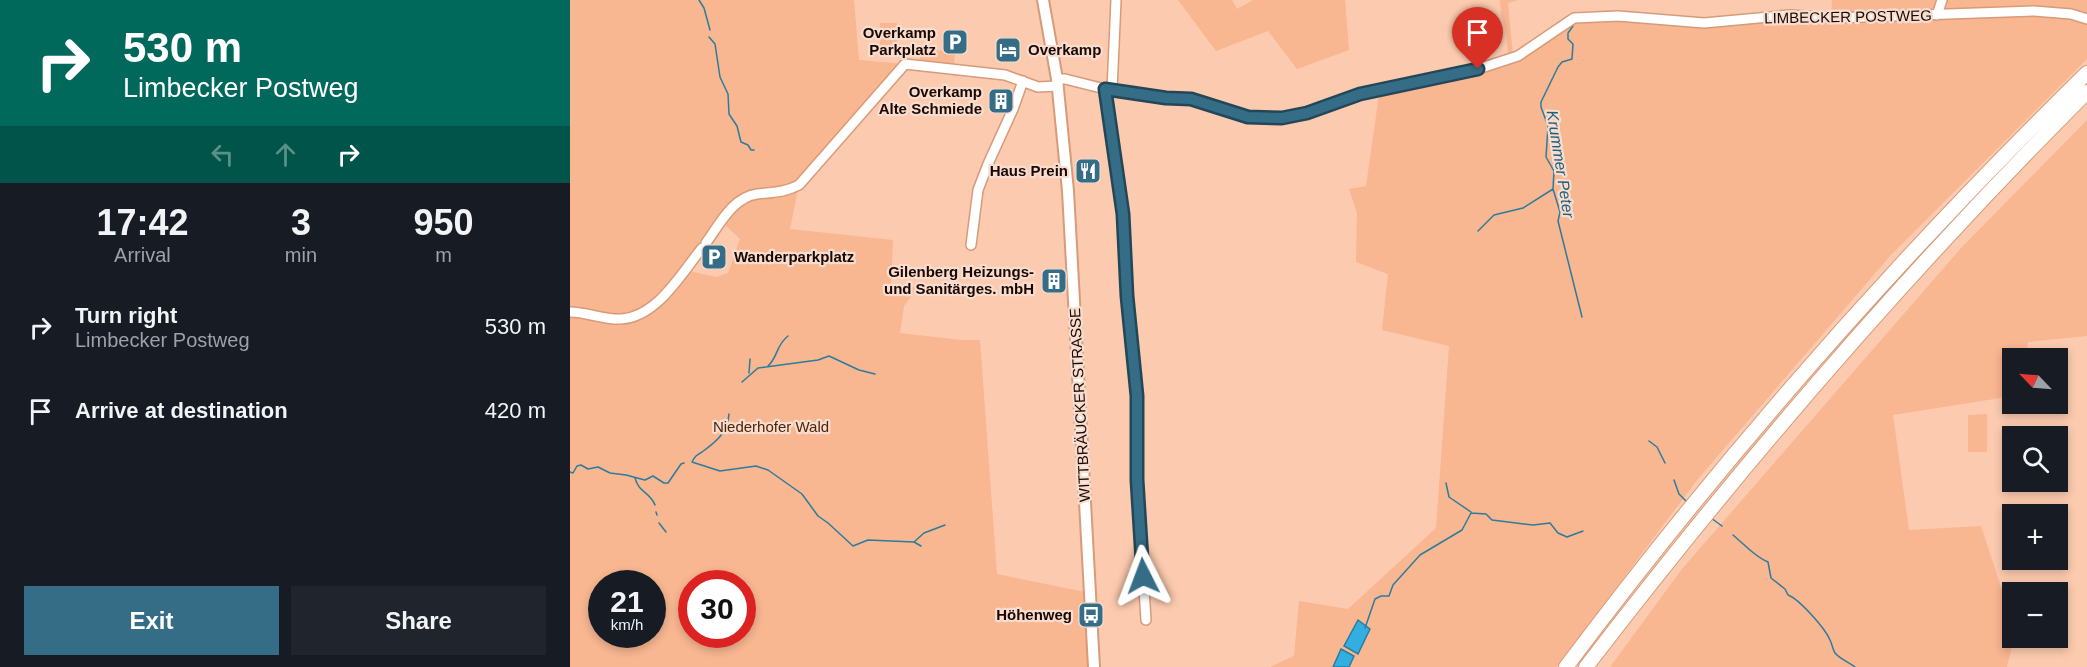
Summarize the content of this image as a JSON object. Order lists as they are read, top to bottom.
{
  "streets": {
    "main road": ["WITTBRÄUCKER STRASSE"],
    "street": ["LIMBECKER POSTWEG"]
  },
  "crossings": [
    ["LIMBECKER POSTWEG", "WITTBRÄUCKER STRASSE"]
  ],
  "water": ["Krummer Peter"],
  "parks": ["Niederhofer Wald"],
  "places": {
    "parking": ["Overkamp Parkplatz", "Wanderparkplatz"],
    "hotel": ["Overkamp"],
    "building": ["Overkamp Alte Schmiede", "Gilenberg Heizungs- und Sanitärges. mbH"],
    "restaurant": ["Haus Prein"],
    "bus stop": ["Höhenweg"]
  },
  "north": "top left",
  "page": {
    "turn": ["530 m", "Limbecker Postweg"],
    "eta": [
      "17:42",
      "Arrival",
      "3",
      "min",
      "950",
      "m"
    ],
    "list": [
      {
        "name": "Turn right",
        "note": "Limbecker Postweg",
        "value": "530 m"
      },
      {
        "name": "Arrive at destination",
        "value": "420 m"
      }
    ],
    "map_buttons": ["+", "−"],
    "speed": "21 km/h",
    "limit": "30",
    "buttons": ["Exit", "Share"]
  }
}
